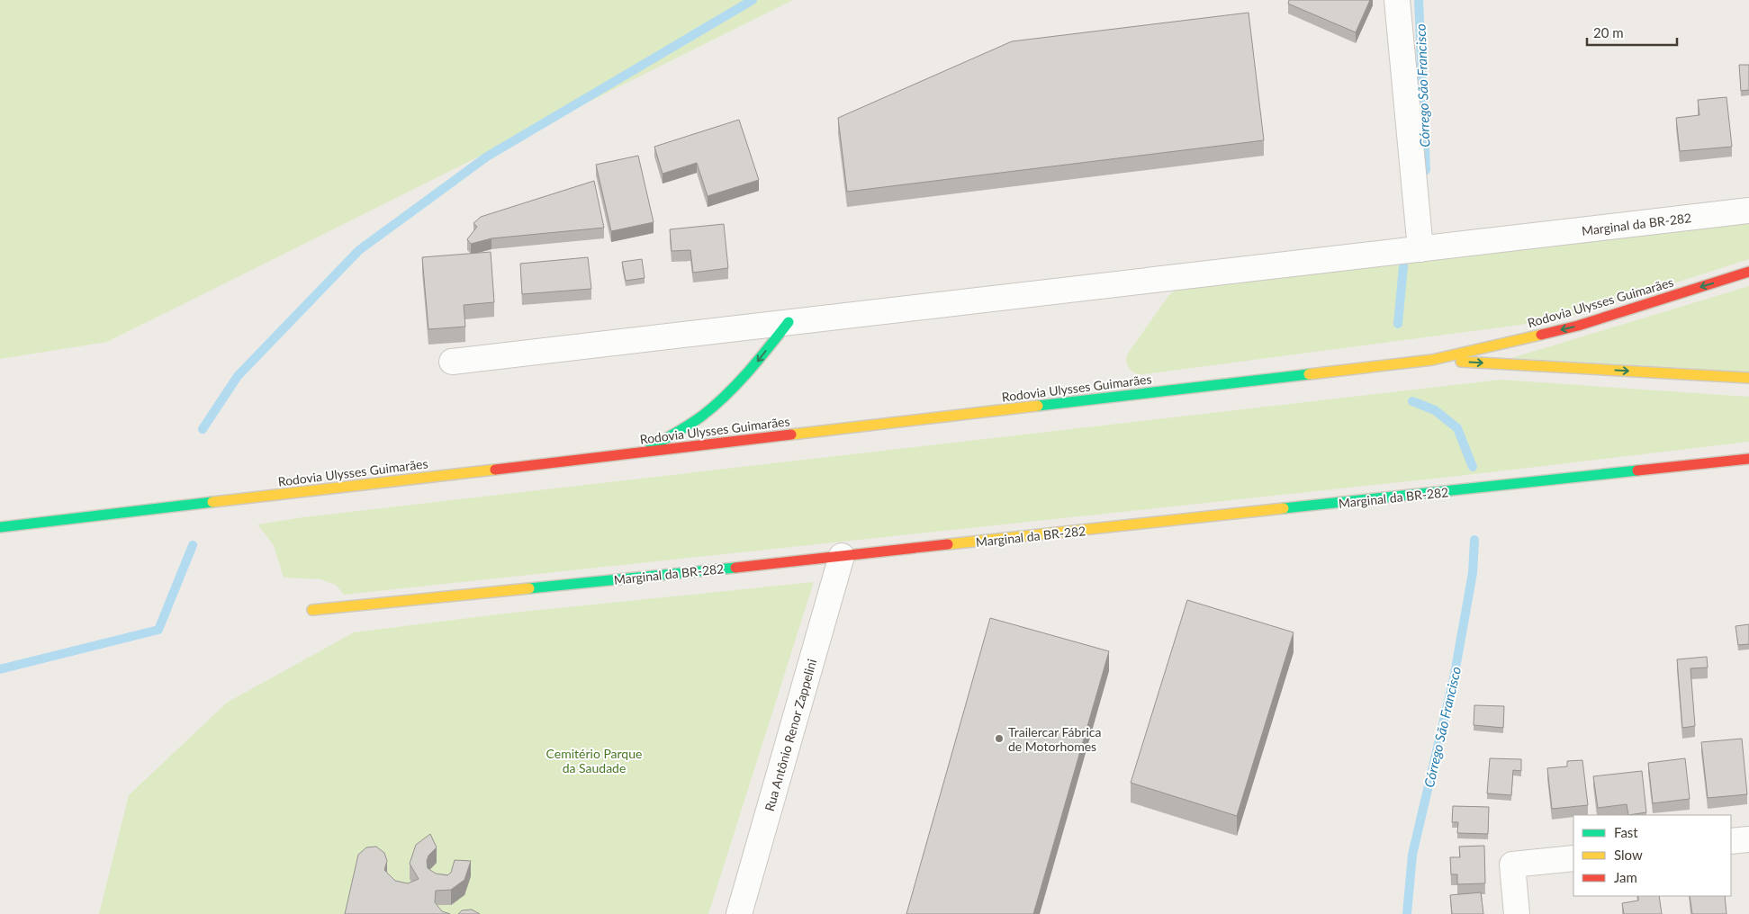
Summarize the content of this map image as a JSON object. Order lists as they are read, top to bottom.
{
  "streets": {
    "main road": ["Marginal da BR-282", "Rodovia Ulysses Guimarães"],
    "street": ["Rua Antônio Renor Zappelini"]
  },
  "crossings": [
    ["Marginal da BR-282", "Rua Antônio Renor Zappelini"]
  ],
  "water": ["Córrego São Francisco"],
  "parks": ["Cemitério Parque da Saudade"],
  "places": ["Trailercar Fábrica de Motorhomes"],
  "legend": ["Fast", "Slow", "Jam"],
  "scale_bar": "20 m"
}
